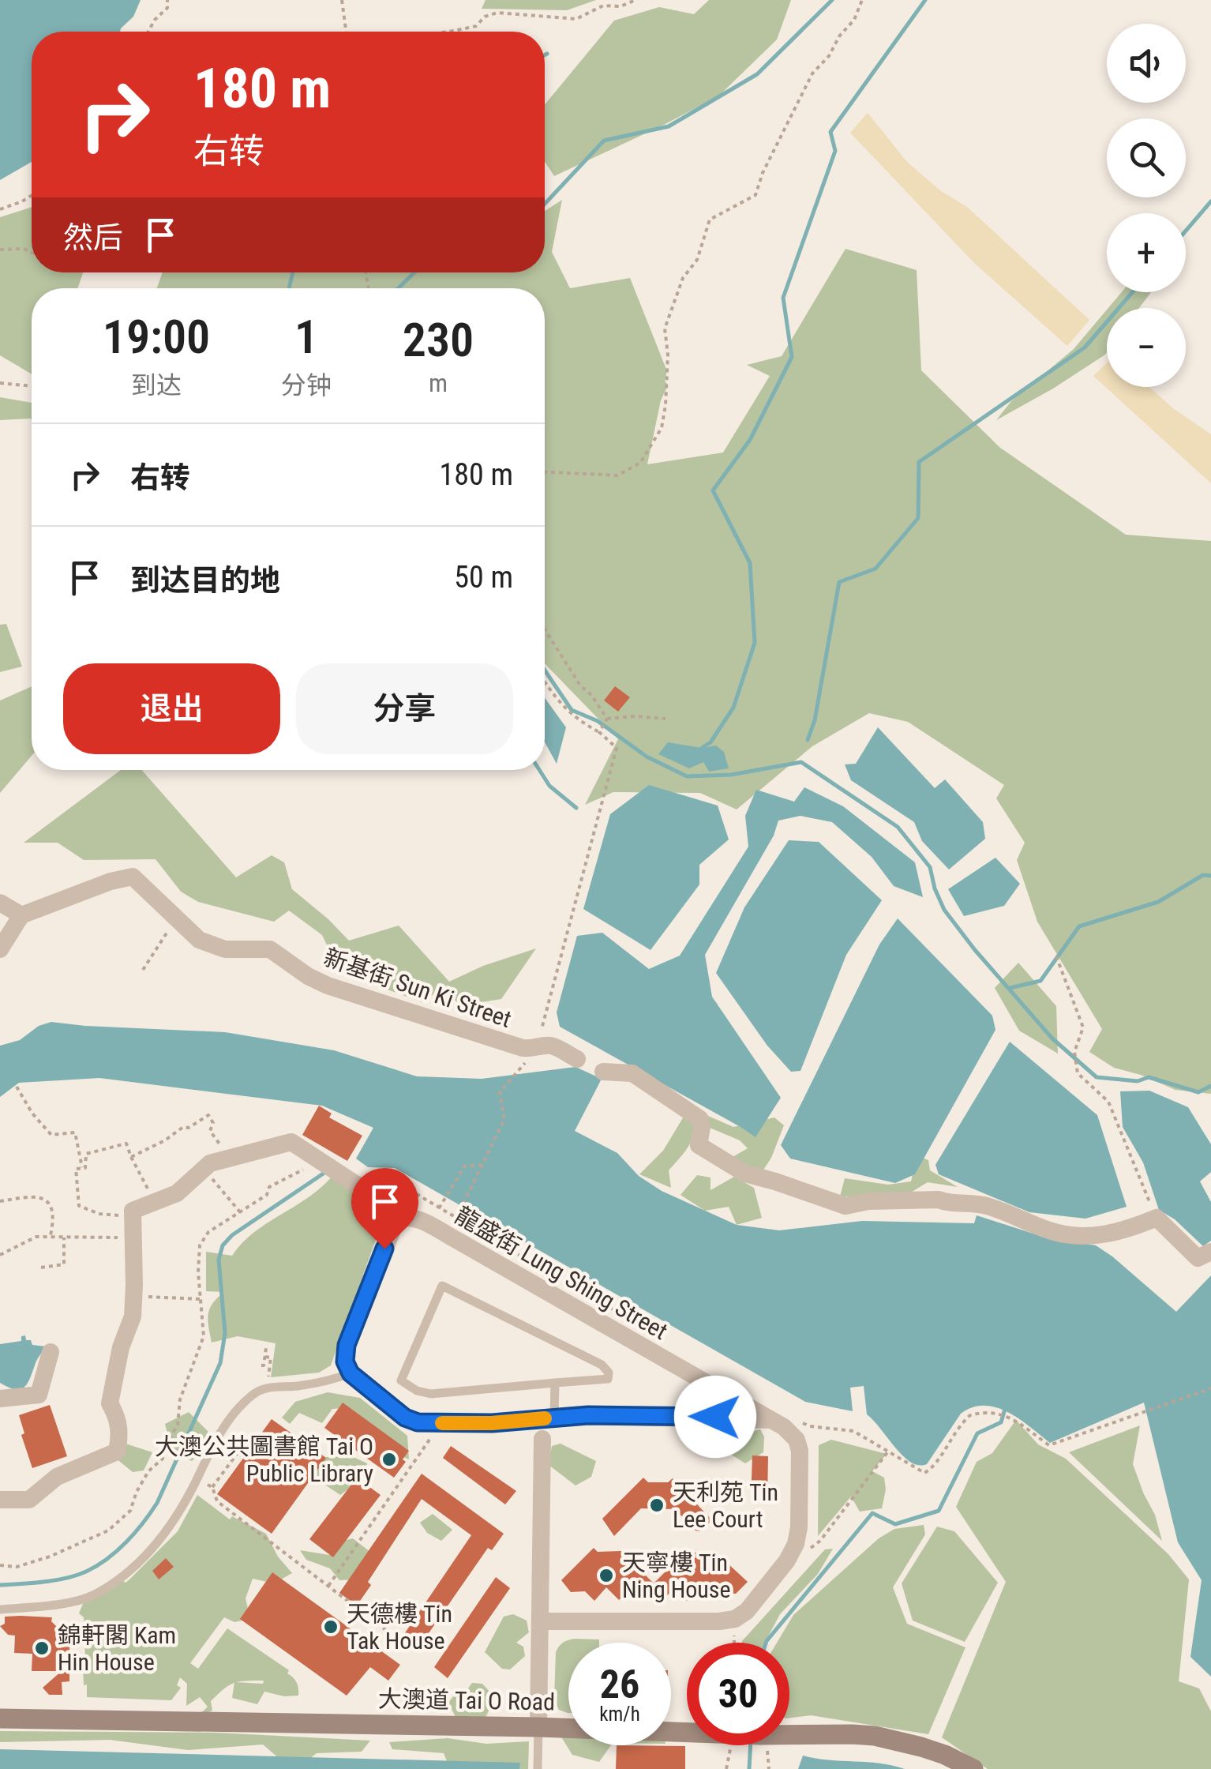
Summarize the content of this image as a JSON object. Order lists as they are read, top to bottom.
{
  "streets": {
    "main road": ["大澳道 Tai O Road"],
    "street": ["新基街 Sun Ki Street", "龍盛街 Lung Shing Street"]
  },
  "places": [
    "大澳公共圖書館 Tai O Public Library",
    "天利苑 Tin Lee Court",
    "天寧樓 Tin Ning House",
    "天德樓 Tin Tak House",
    "錦軒閣 Kam Hin House"
  ],
  "page": {
    "map_buttons": ["+", "−"],
    "turn": ["180 m", "右转"],
    "then": "然后",
    "eta": [
      "19:00",
      "到达",
      "1",
      "分钟",
      "230",
      "m"
    ],
    "list": [
      {
        "name": "右转",
        "value": "180 m"
      },
      {
        "name": "到达目的地",
        "value": "50 m"
      }
    ],
    "buttons": ["退出", "分享"],
    "speed": "26 km/h",
    "limit": "30"
  }
}
